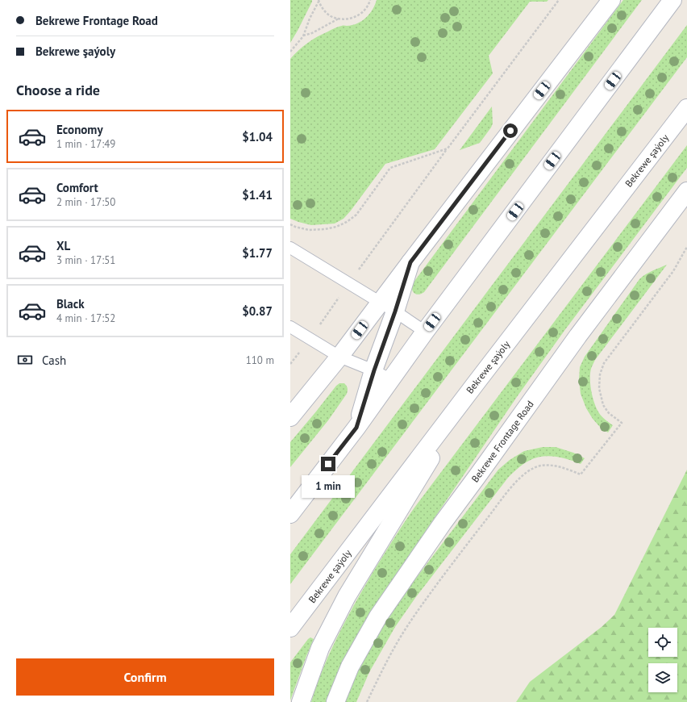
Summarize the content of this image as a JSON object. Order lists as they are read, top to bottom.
{
  "streets": {
    "main road": ["Bekrewe şaýoly", "Bekrewe Frontage Road"]
  },
  "page": {
    "banner": ["Bekrewe Frontage Road", "Bekrewe şaýoly"],
    "heading": "Choose a ride",
    "list": [
      {
        "name": "Economy",
        "note": "1 min · 17:49",
        "value": "$1.04"
      },
      {
        "name": "Comfort",
        "note": "2 min · 17:50",
        "value": "$1.41"
      },
      {
        "name": "XL",
        "note": "3 min · 17:51",
        "value": "$1.77"
      },
      {
        "name": "Black",
        "note": "4 min · 17:52",
        "value": "$0.87"
      }
    ],
    "pay": ["Cash", "110 m"],
    "bubble": "1 min",
    "buttons": "Confirm"
  }
}
